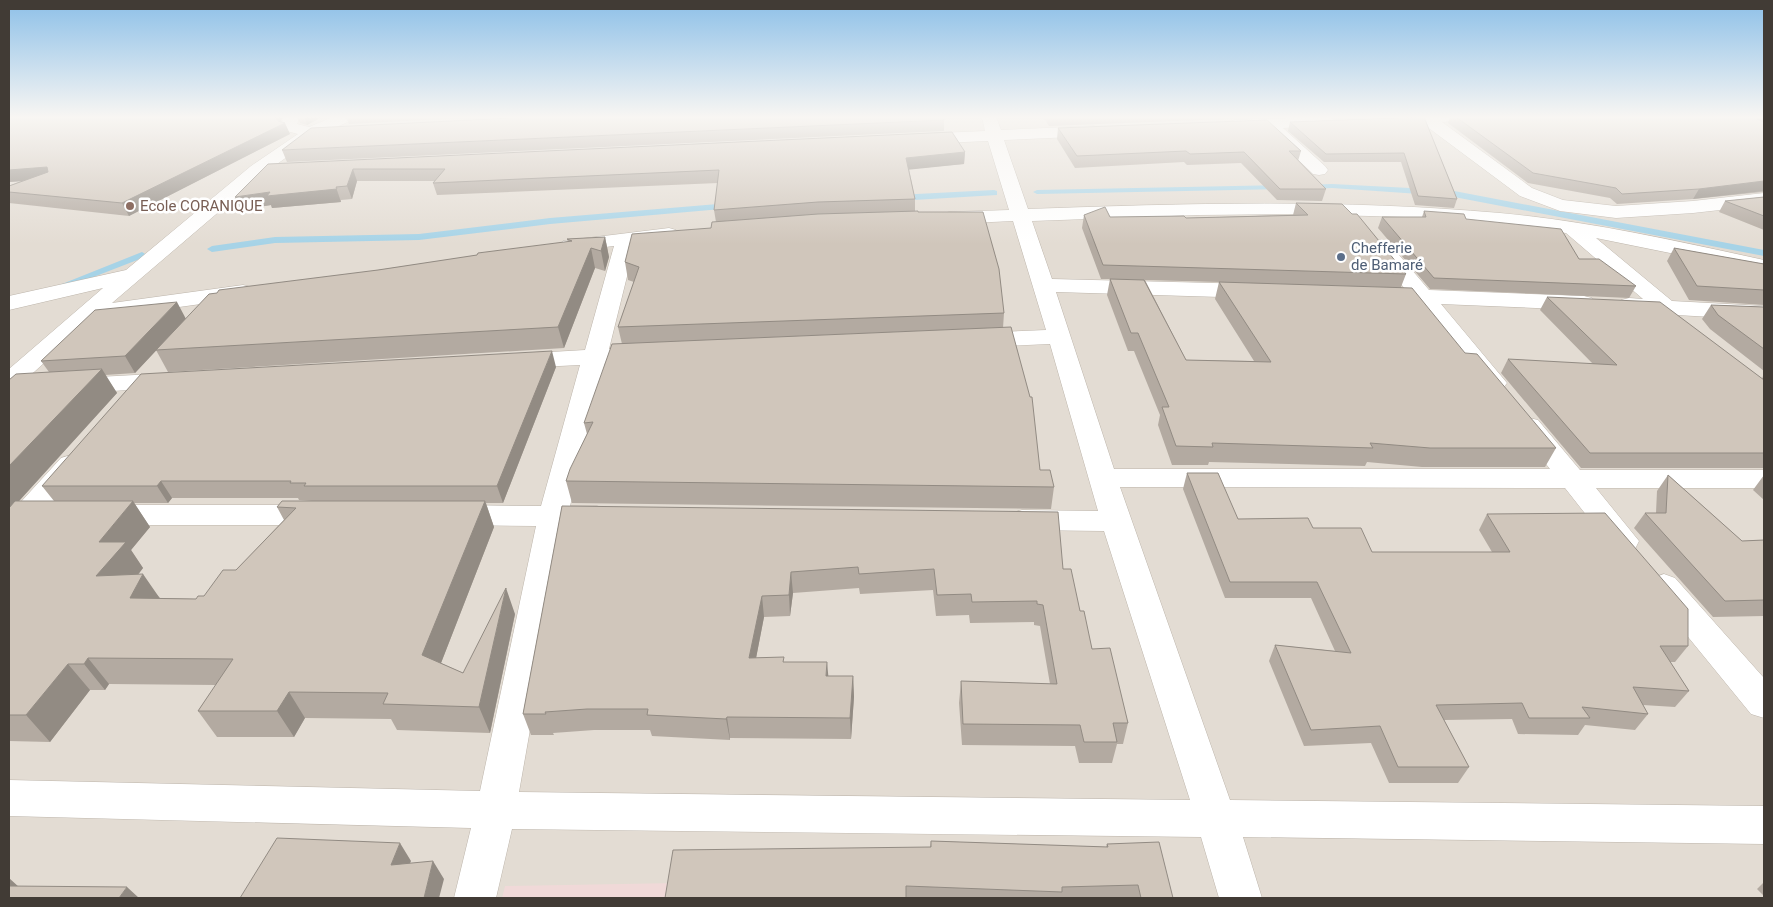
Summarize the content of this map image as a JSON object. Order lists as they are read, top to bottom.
{
  "places": ["Ecole CORANIQUE", "Chefferie de Bamaré"]
}
